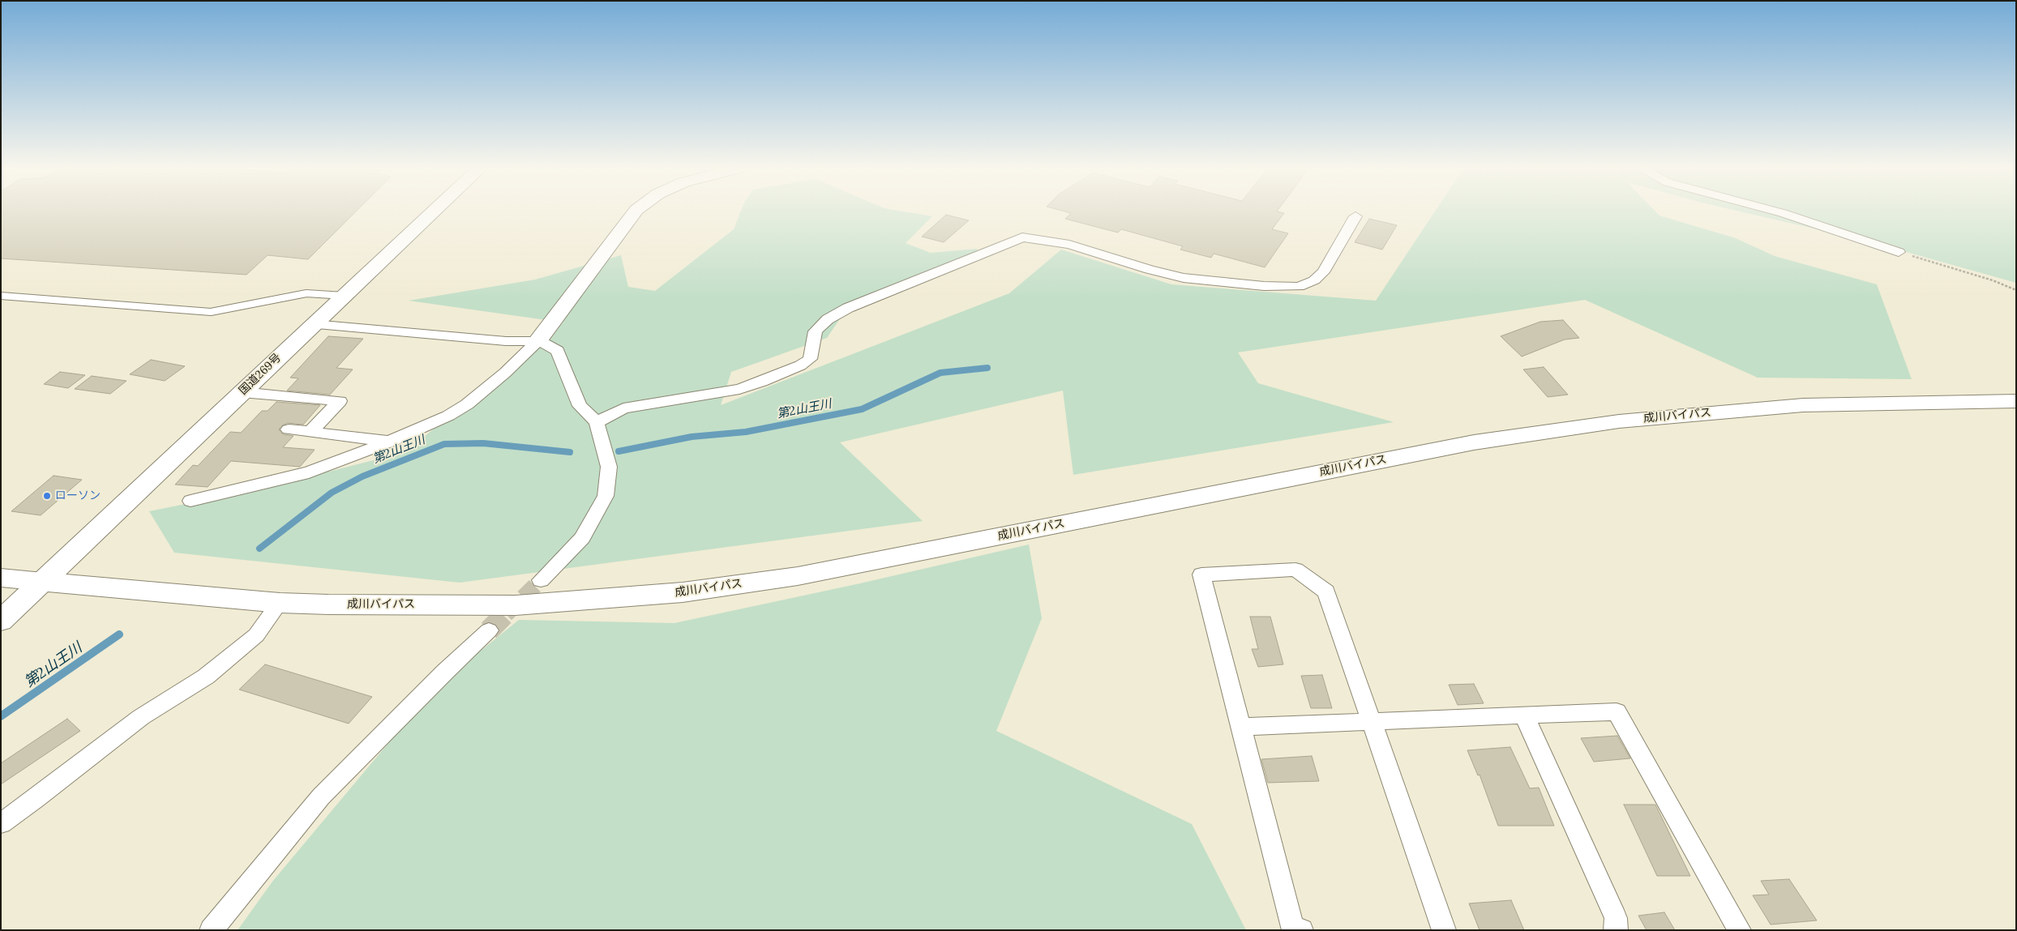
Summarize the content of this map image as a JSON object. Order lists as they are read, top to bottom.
{
  "streets": {
    "main road": ["国道269号", "成川バイパス"]
  },
  "crossings": [
    ["国道269号", "成川バイパス"]
  ],
  "water": ["第2山王川"],
  "places": ["ローソン"]
}
